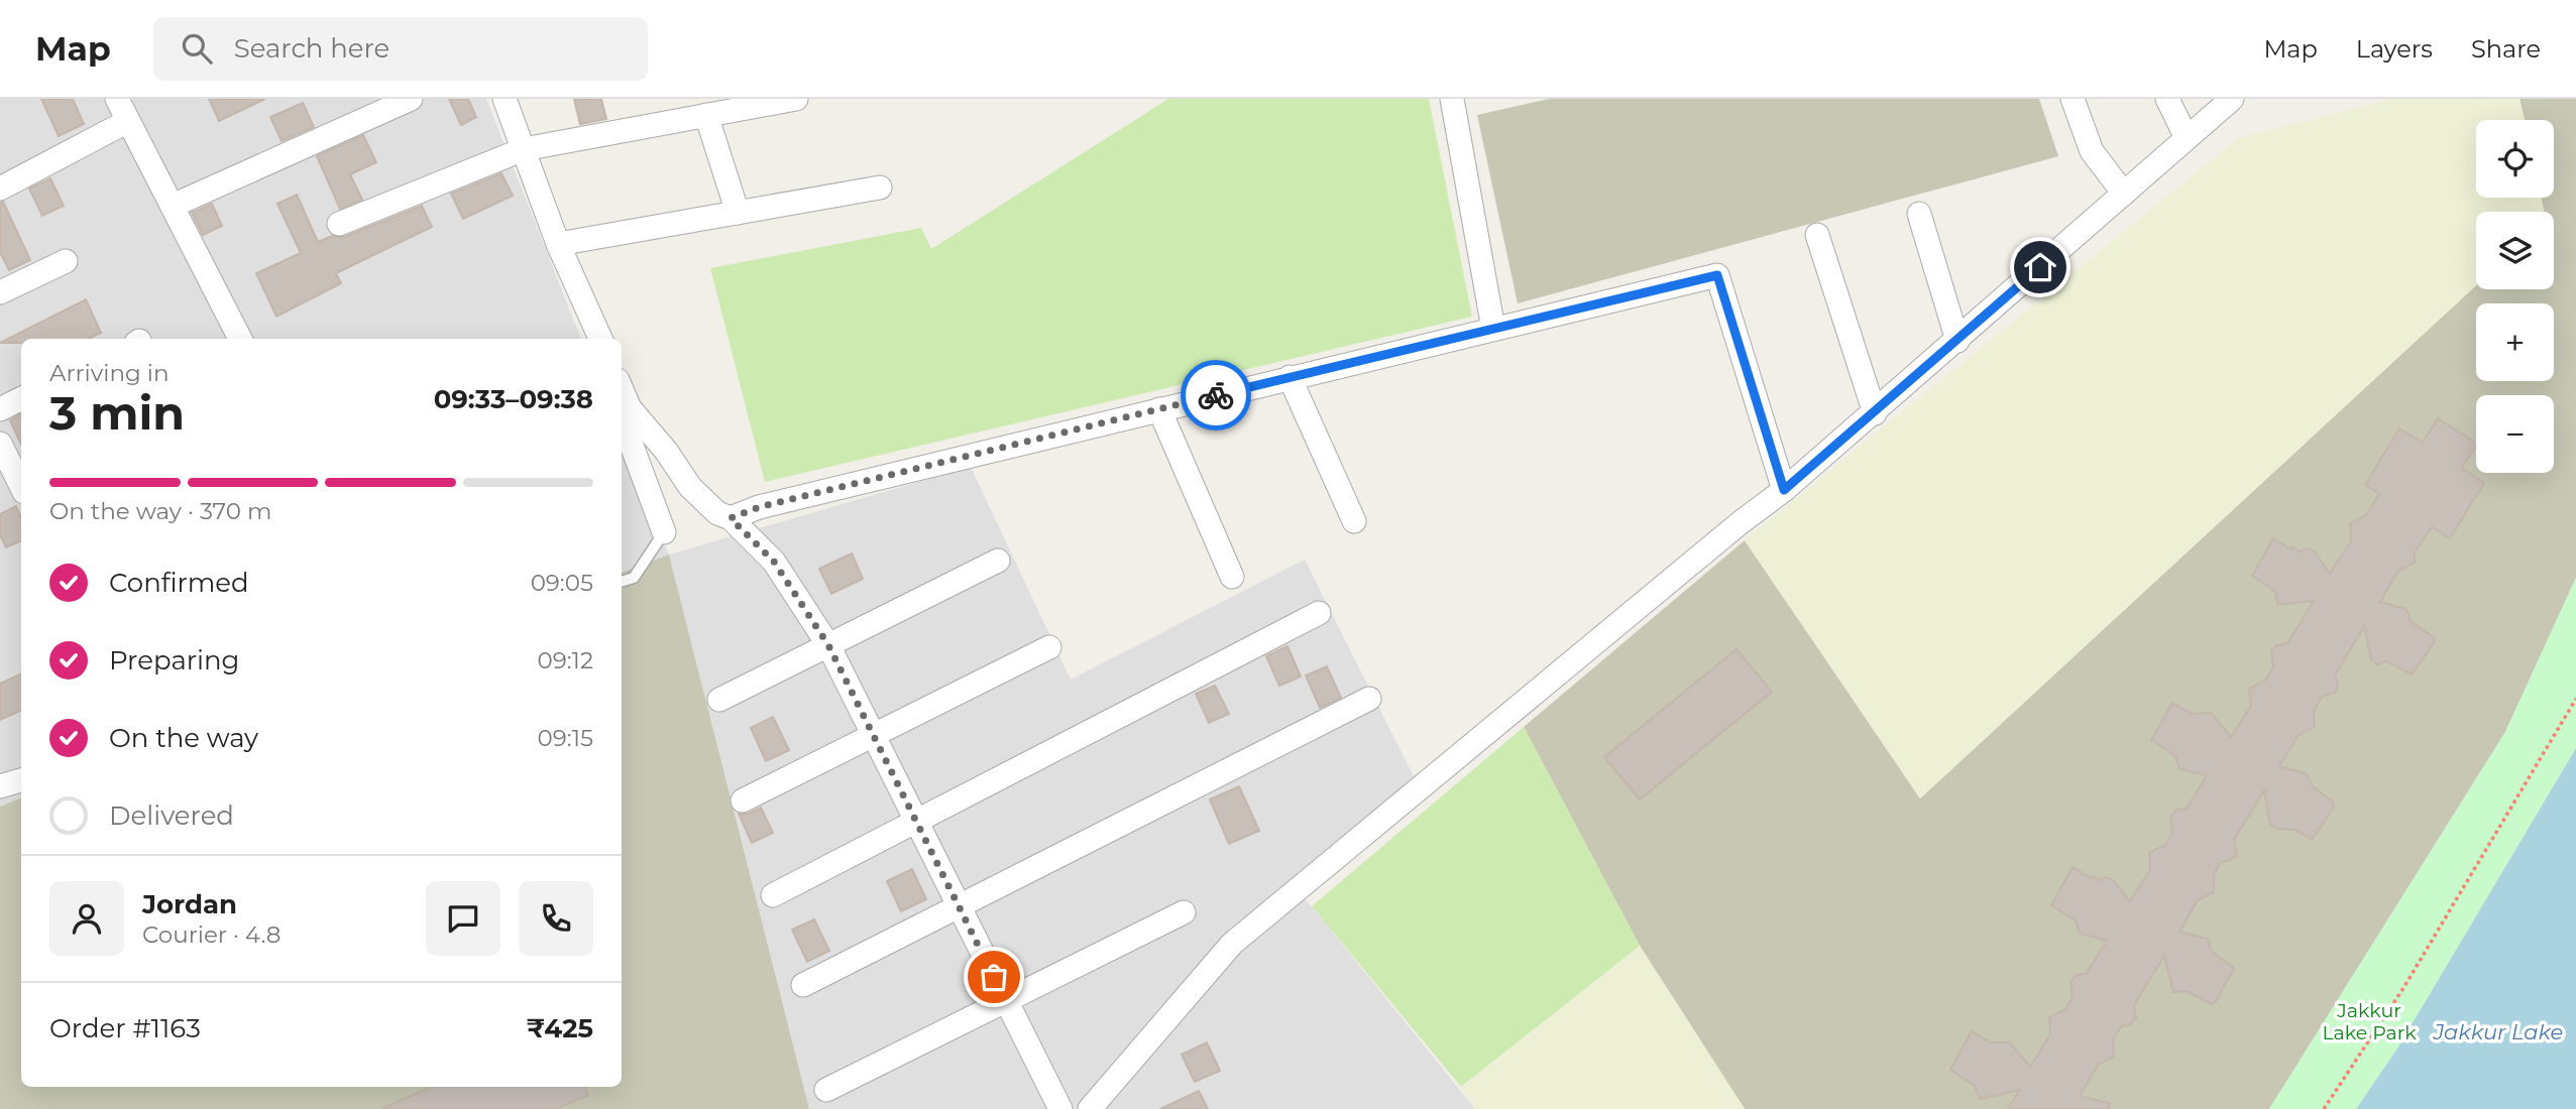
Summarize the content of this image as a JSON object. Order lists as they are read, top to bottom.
{
  "water": ["Jakkur Lake"],
  "parks": ["Jakkur Lake Park"],
  "page": {
    "header": "Map",
    "search": "Search here",
    "nav": ["Map", "Layers", "Share"],
    "map_buttons": ["+", "−"],
    "heading": ["3 min", "Arriving in", "09:33–09:38"],
    "panel": [
      "Jordan",
      "Courier · 4.8",
      "Order #1163",
      "₹425"
    ],
    "bar": "On the way · 370 m",
    "list": [
      ["Confirmed", "09:05"],
      ["Preparing", "09:12"],
      ["On the way", "09:15"],
      "Delivered"
    ]
  }
}
